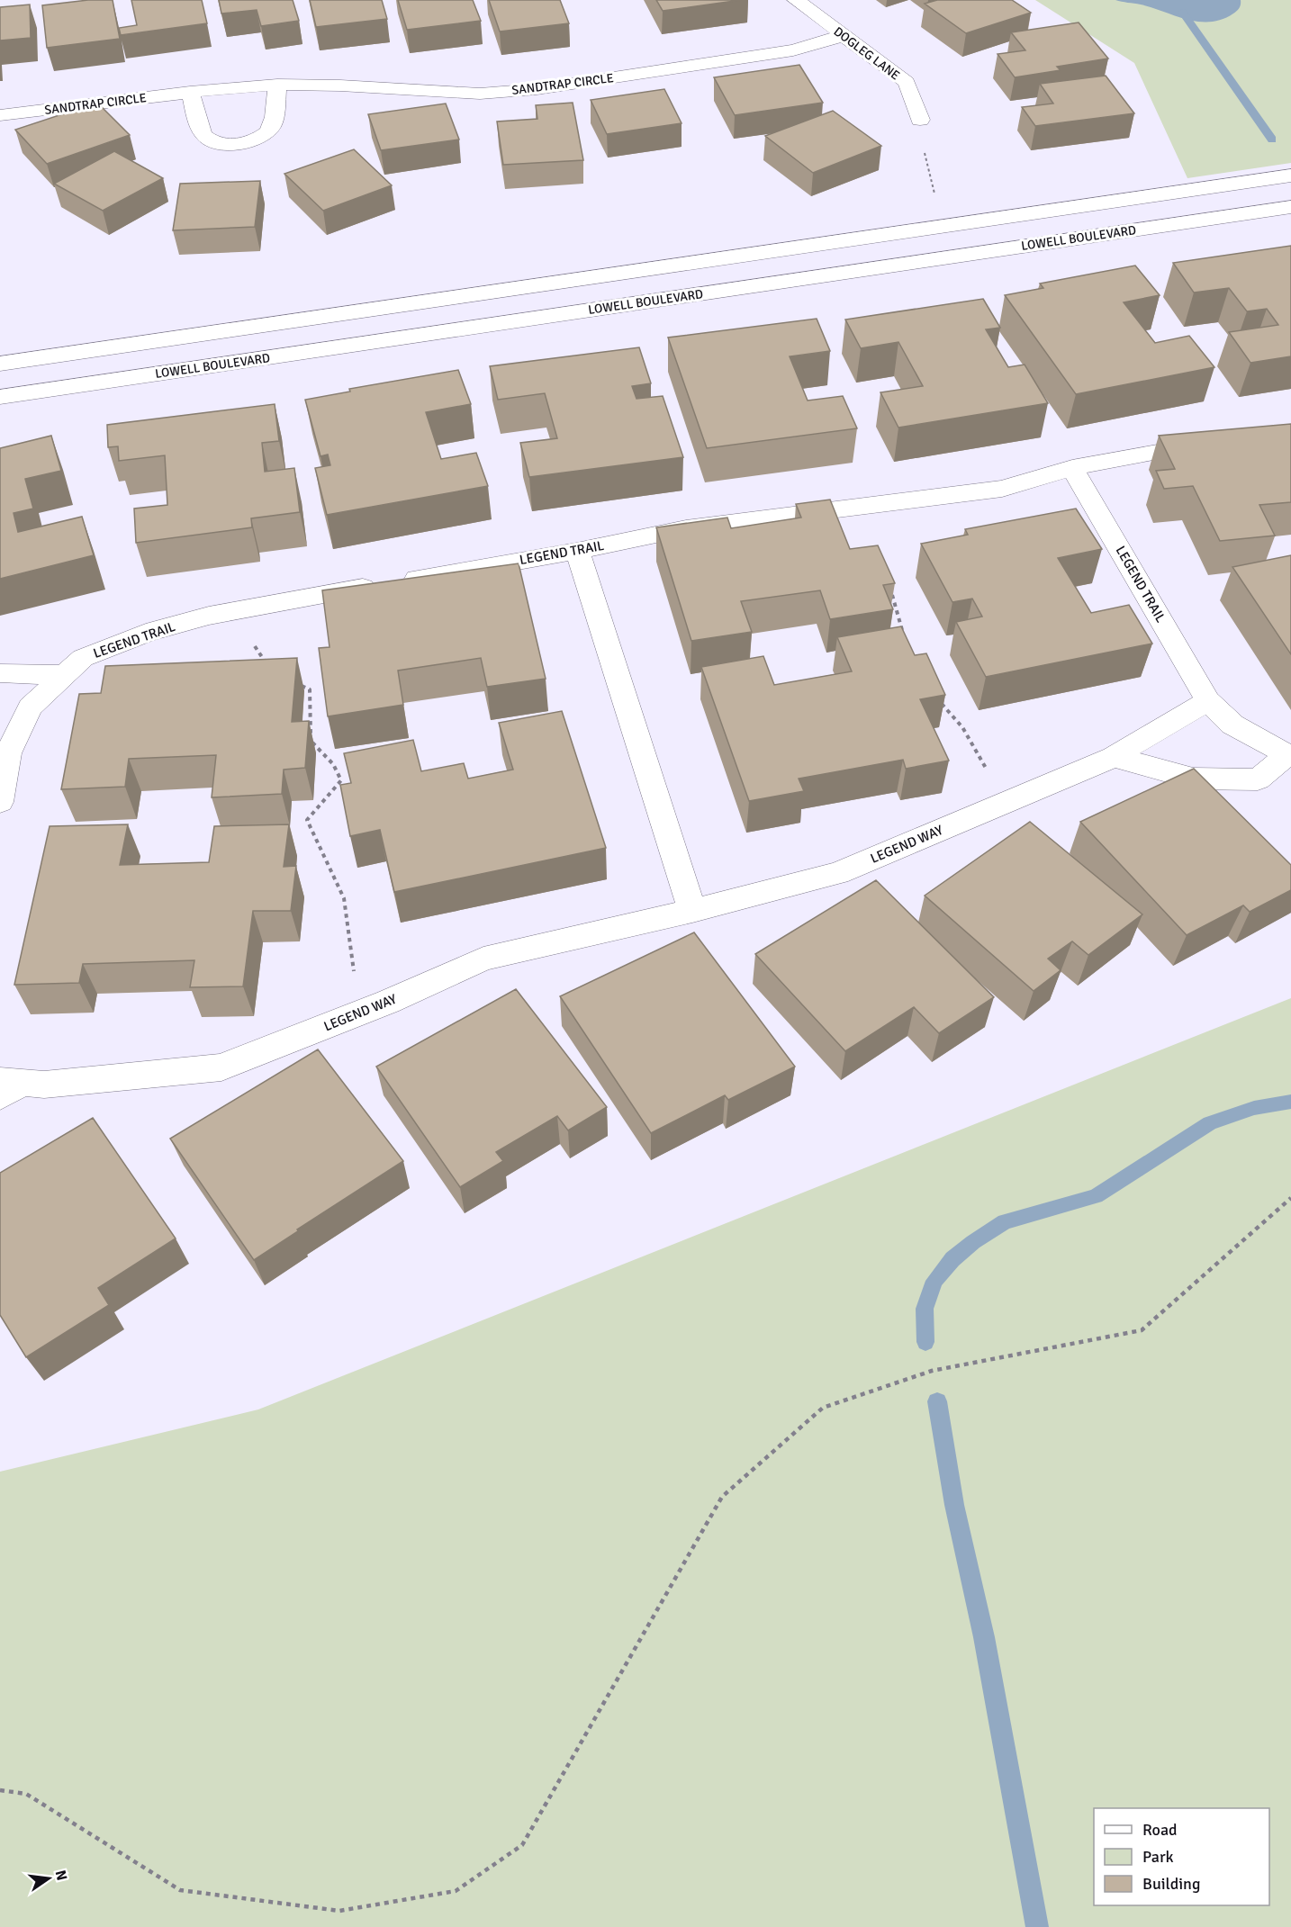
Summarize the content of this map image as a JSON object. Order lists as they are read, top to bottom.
{
  "streets": {
    "street": [
      "DOGLEG LANE",
      "SANDTRAP CIRCLE",
      "LOWELL BOULEVARD",
      "LEGEND TRAIL",
      "LEGEND WAY"
    ]
  },
  "crossings": [
    ["DOGLEG LANE", "SANDTRAP CIRCLE"],
    ["LEGEND TRAIL", "LEGEND WAY"]
  ],
  "legend": ["Road", "Park", "Building"],
  "north": "right"
}
